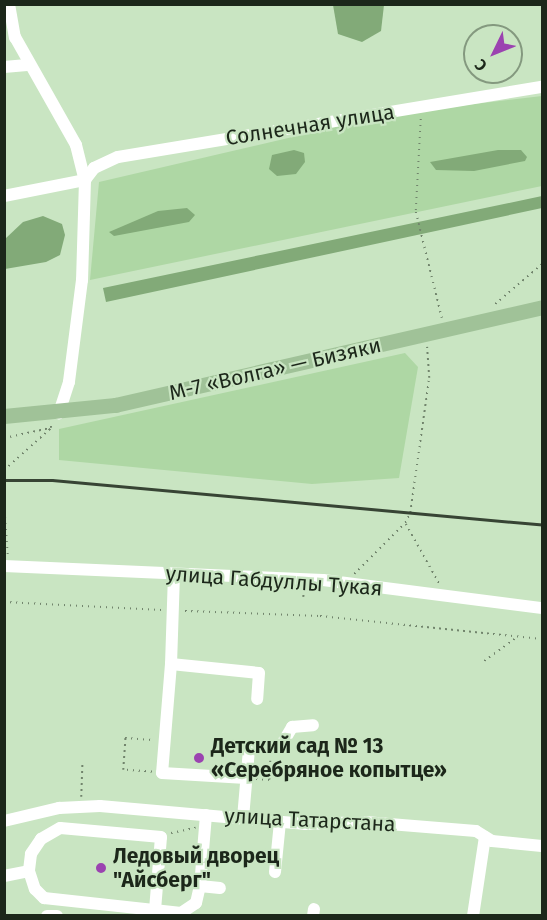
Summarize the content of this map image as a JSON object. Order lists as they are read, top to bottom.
{
  "streets": {
    "main road": ["М-7 «Волга» — Бизяки"],
    "street": ["Солнечная улица", "улица Габдуллы Тукая", "улица Татарстана"]
  },
  "places": ["Детский сад № 13 «Серебряное копытце»", "Ледовый дворец \"Айсберг\""],
  "north": "bottom left"
}
